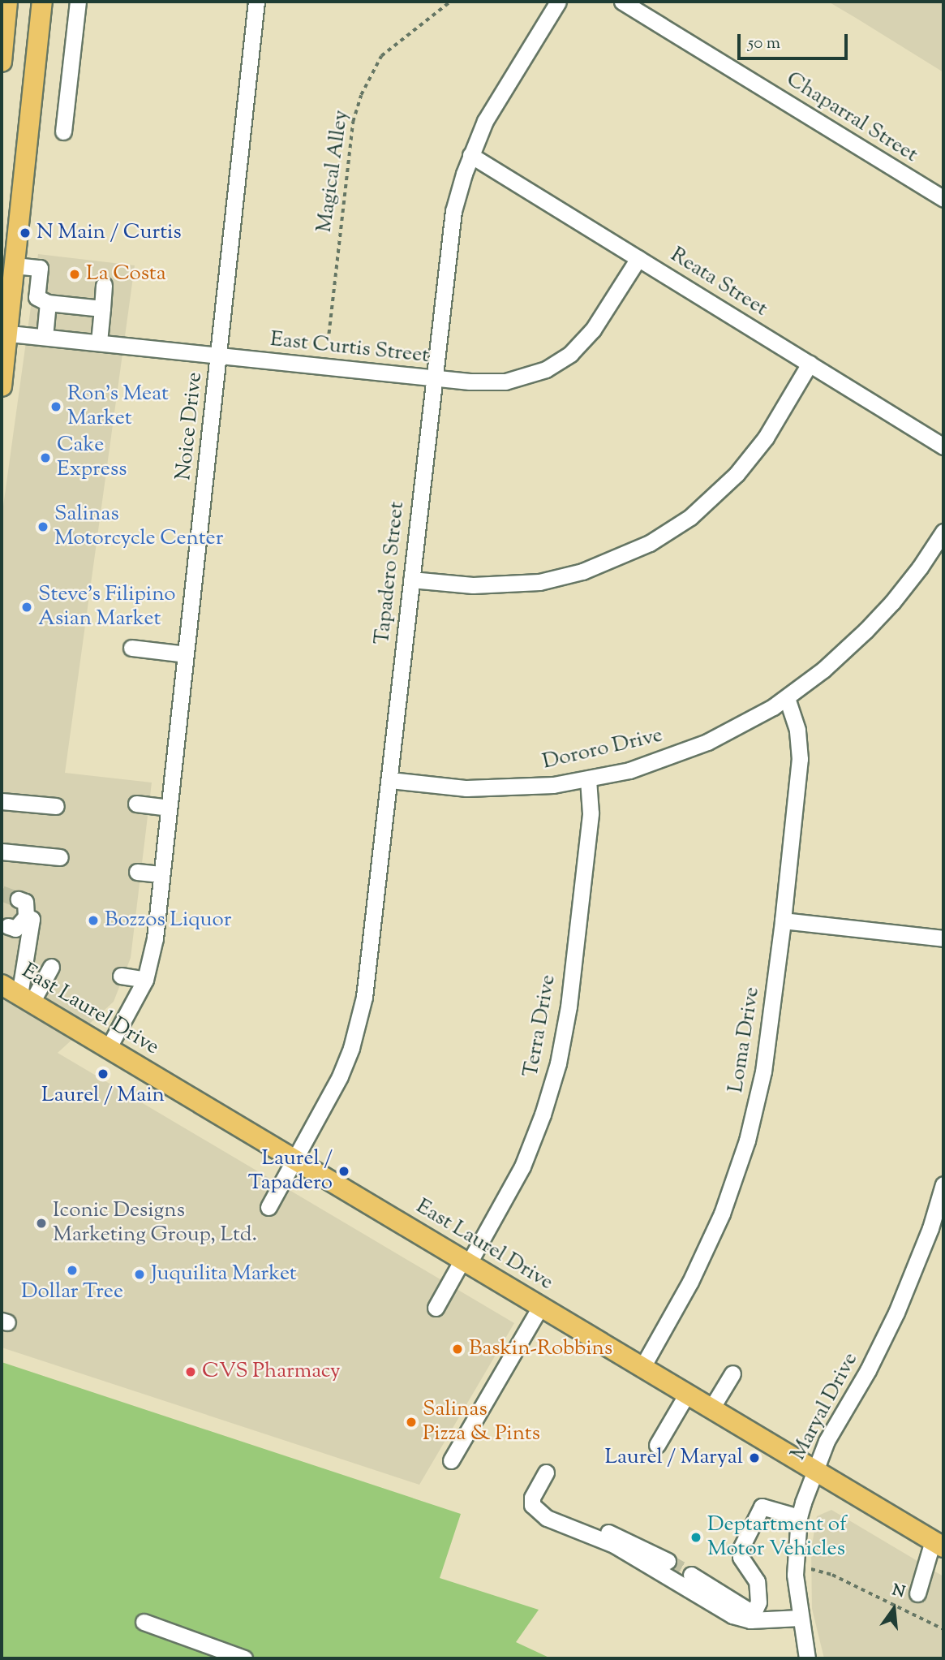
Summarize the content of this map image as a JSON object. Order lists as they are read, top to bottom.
{
  "streets": {
    "main road": ["East Laurel Drive"],
    "street": [
      "Chaparral Street",
      "Reata Street",
      "East Curtis Street",
      "Noice Drive",
      "Tapadero Street",
      "Dororo Drive",
      "Terra Drive",
      "Loma Drive",
      "Maryal Drive"
    ],
    "path": ["Magical Alley"]
  },
  "crossings": [
    ["Reata Street", "East Curtis Street"],
    ["Reata Street", "Tapadero Street"],
    ["East Curtis Street", "Noice Drive"],
    ["East Curtis Street", "Tapadero Street"],
    ["Noice Drive", "East Laurel Drive"],
    ["Tapadero Street", "Dororo Drive"],
    ["Tapadero Street", "East Laurel Drive"],
    ["Dororo Drive", "Terra Drive"],
    ["Dororo Drive", "Loma Drive"],
    ["East Laurel Drive", "Terra Drive"],
    ["East Laurel Drive", "Loma Drive"],
    ["East Laurel Drive", "Maryal Drive"]
  ],
  "places": [
    "N Main / Curtis",
    "La Costa",
    "Ron's Meat Market",
    "Cake Express",
    "Salinas Motorcycle Center",
    "Steve's Filipino Asian Market",
    "Bozzos Liquor",
    "Laurel / Main",
    "Laurel / Tapadero",
    "Iconic Designs Marketing Group, Ltd.",
    "Dollar Tree",
    "Juquilita Market",
    "Baskin-Robbins",
    "CVS Pharmacy",
    "Salinas Pizza & Pints",
    "Laurel / Maryal",
    "Deptartment of Motor Vehicles"
  ],
  "scale_bar": "50 m",
  "north": "top"
}
